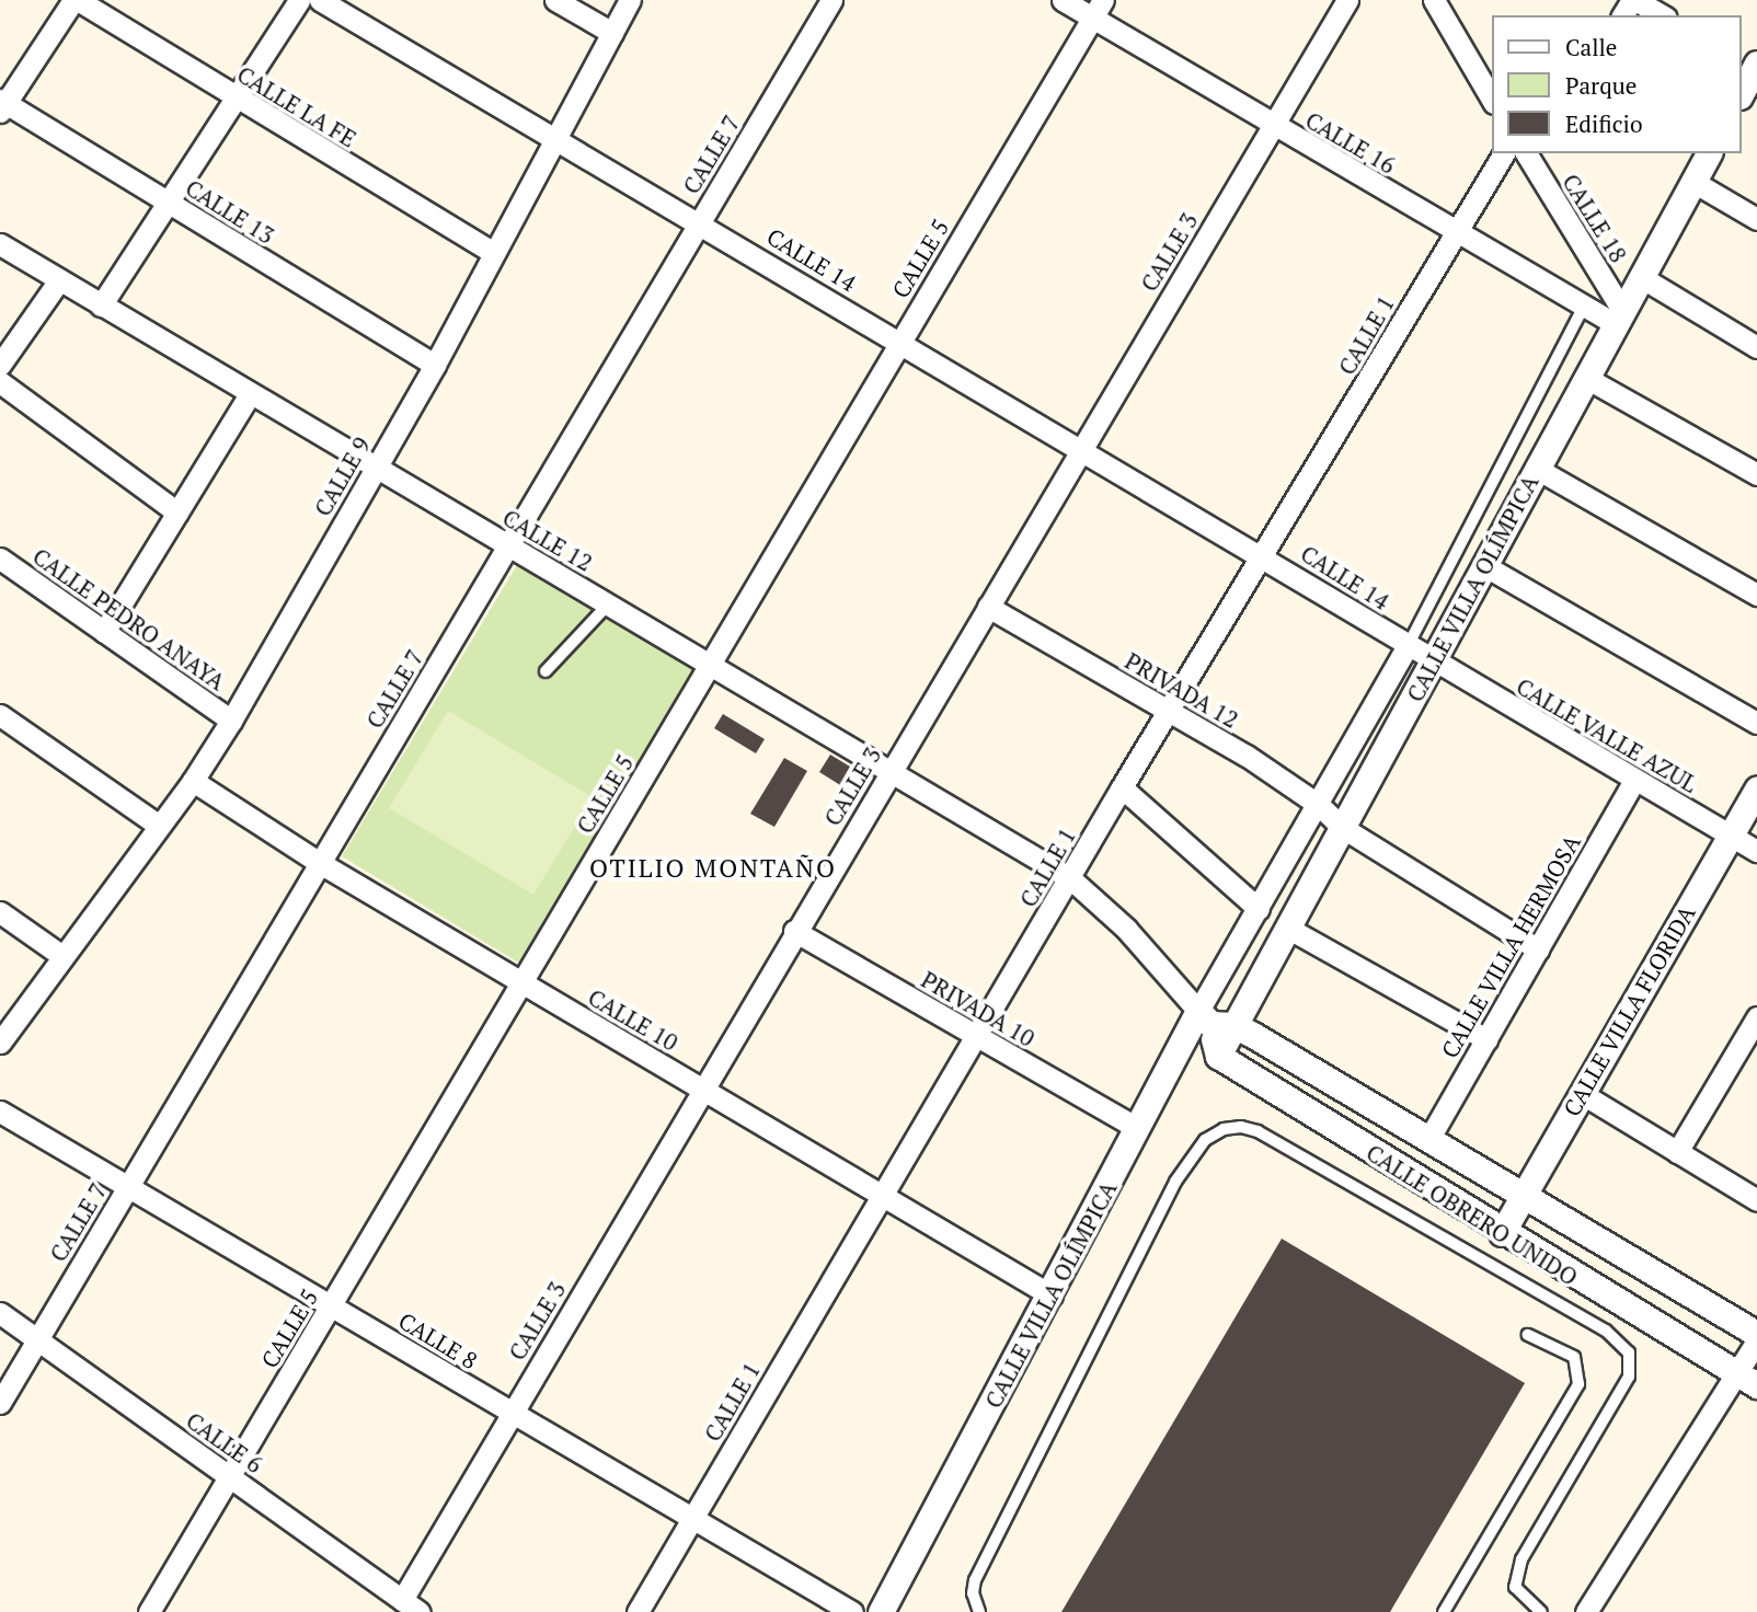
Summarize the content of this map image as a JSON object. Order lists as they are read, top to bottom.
{
  "streets": {
    "street": [
      "CALLE LA FE",
      "CALLE 16",
      "CALLE 7",
      "CALLE 13",
      "CALLE 18",
      "CALLE 3",
      "CALLE 5",
      "CALLE 14",
      "CALLE 1",
      "CALLE 9",
      "CALLE 12",
      "CALLE VILLA OLÍMPICA",
      "CALLE PEDRO ANAYA",
      "PRIVADA 12",
      "CALLE VALLE AZUL",
      "CALLE VILLA HERMOSA",
      "PRIVADA 10",
      "CALLE VILLA FLORIDA",
      "CALLE 10",
      "CALLE OBRERO UNIDO",
      "CALLE 8",
      "CALLE 6"
    ]
  },
  "crossings": [
    ["CALLE LA FE", "CALLE 9"],
    ["CALLE 16", "CALLE 18"],
    ["CALLE 16", "CALLE 3"],
    ["CALLE 16", "CALLE 5"],
    ["CALLE 16", "CALLE 1"],
    ["CALLE 16", "CALLE VILLA OLÍMPICA"],
    ["CALLE 7", "CALLE 14"],
    ["CALLE 7", "CALLE 12"],
    ["CALLE 7", "CALLE 10"],
    ["CALLE 7", "CALLE 8"],
    ["CALLE 7", "CALLE 6"],
    ["CALLE 13", "CALLE 9"],
    ["CALLE 18", "CALLE VILLA OLÍMPICA"],
    ["CALLE 3", "CALLE 14"],
    ["CALLE 3", "CALLE 12"],
    ["CALLE 3", "PRIVADA 12"],
    ["CALLE 3", "PRIVADA 10"],
    ["CALLE 3", "CALLE 10"],
    ["CALLE 3", "CALLE 8"],
    ["CALLE 3", "CALLE 6"],
    ["CALLE 5", "CALLE 14"],
    ["CALLE 5", "CALLE 12"],
    ["CALLE 5", "CALLE 10"],
    ["CALLE 5", "CALLE 8"],
    ["CALLE 5", "CALLE 6"],
    ["CALLE 14", "CALLE 1"],
    ["CALLE 14", "CALLE 9"],
    ["CALLE 14", "CALLE VILLA OLÍMPICA"],
    ["CALLE 14", "CALLE VALLE AZUL"],
    ["CALLE 1", "CALLE 12"],
    ["CALLE 1", "PRIVADA 12"],
    ["CALLE 1", "PRIVADA 10"],
    ["CALLE 1", "CALLE 10"],
    ["CALLE 1", "CALLE OBRERO UNIDO"],
    ["CALLE 1", "CALLE 8"],
    ["CALLE 9", "CALLE 12"],
    ["CALLE 9", "CALLE PEDRO ANAYA"],
    ["CALLE 9", "CALLE 10"],
    ["CALLE 12", "CALLE OBRERO UNIDO"],
    ["CALLE VILLA OLÍMPICA", "PRIVADA 12"],
    ["CALLE VILLA OLÍMPICA", "CALLE VALLE AZUL"],
    ["CALLE VILLA OLÍMPICA", "PRIVADA 10"],
    ["CALLE VILLA OLÍMPICA", "CALLE 10"],
    ["CALLE VILLA OLÍMPICA", "CALLE OBRERO UNIDO"],
    ["PRIVADA 12", "CALLE VILLA HERMOSA"],
    ["CALLE VALLE AZUL", "CALLE VILLA HERMOSA"],
    ["CALLE VALLE AZUL", "CALLE VILLA FLORIDA"],
    ["CALLE VILLA HERMOSA", "CALLE OBRERO UNIDO"],
    ["CALLE VILLA FLORIDA", "CALLE OBRERO UNIDO"]
  ],
  "districts": ["OTILIO MONTAÑO"],
  "legend": ["Calle", "Parque", "Edificio"]
}
